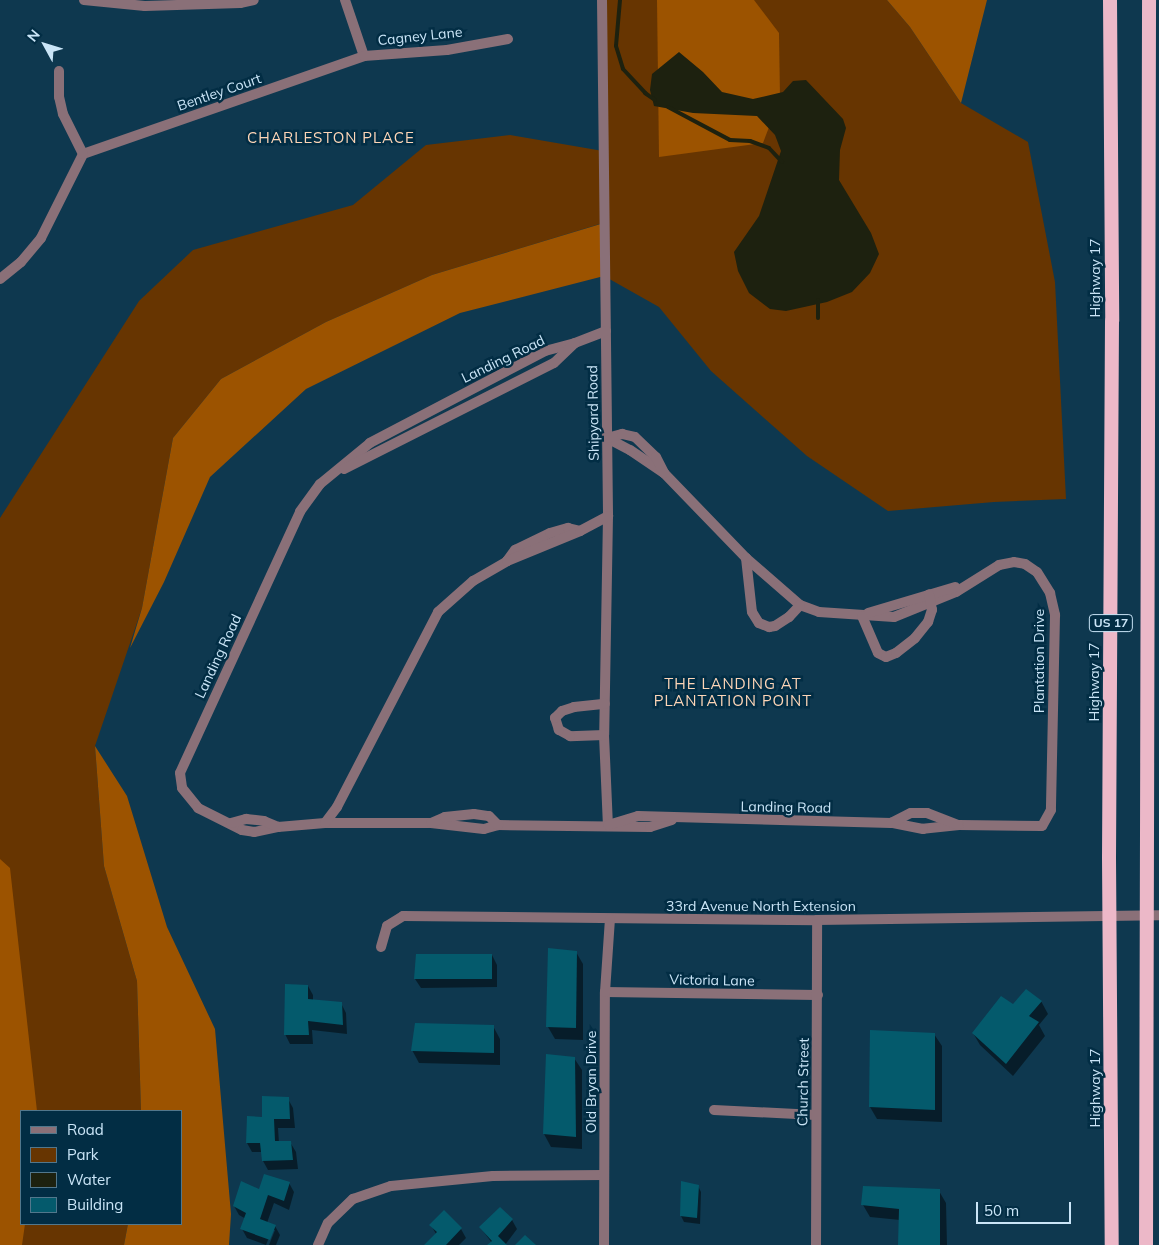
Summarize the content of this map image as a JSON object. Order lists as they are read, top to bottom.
{
  "streets": {
    "highway": ["Highway 17", "US 17"],
    "street": [
      "Cagney Lane",
      "Bentley Court",
      "Landing Road",
      "Shipyard Road",
      "Plantation Drive",
      "33rd Avenue North Extension",
      "Victoria Lane",
      "Old Bryan Drive",
      "Church Street"
    ]
  },
  "crossings": [
    ["Cagney Lane", "Bentley Court"],
    ["Highway 17", "33rd Avenue North Extension"],
    ["Landing Road", "Shipyard Road"],
    ["Landing Road", "Plantation Drive"],
    ["Shipyard Road", "Plantation Drive"],
    ["US 17", "33rd Avenue North Extension"],
    ["33rd Avenue North Extension", "Old Bryan Drive"],
    ["33rd Avenue North Extension", "Church Street"],
    ["Victoria Lane", "Old Bryan Drive"],
    ["Victoria Lane", "Church Street"]
  ],
  "districts": ["CHARLESTON PLACE", "THE LANDING AT PLANTATION POINT"],
  "legend": [
    "Road",
    "Park",
    "Water",
    "Building"
  ],
  "scale_bar": "50 m",
  "north": "top left"
}
